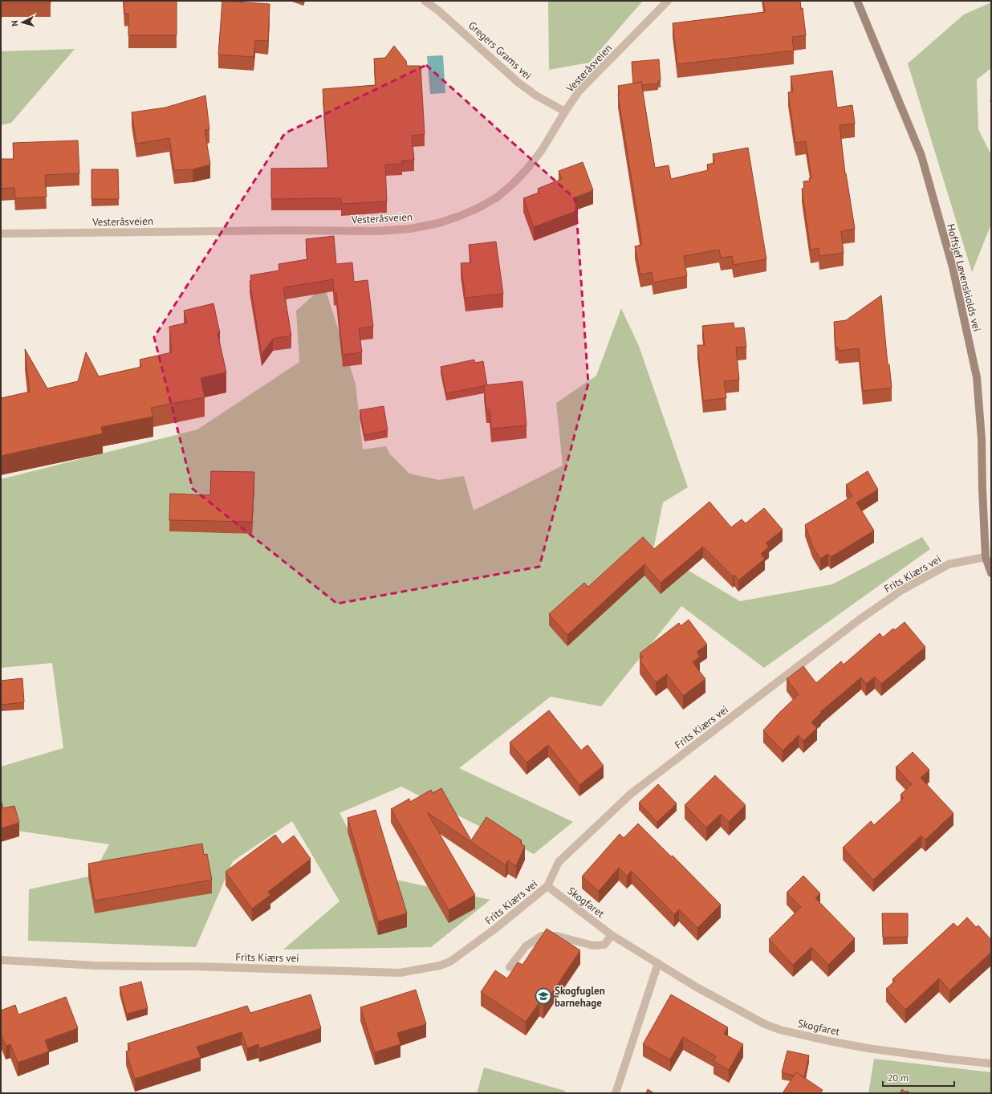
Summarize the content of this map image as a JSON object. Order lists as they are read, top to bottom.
{
  "streets": {
    "street": [
      "Gregers Grams vei",
      "Vesteråsveien",
      "Hoffsjef Løvenskiolds vei",
      "Frits Kiærs vei",
      "Skogfaret"
    ]
  },
  "crossings": [
    ["Gregers Grams vei", "Vesteråsveien"],
    ["Hoffsjef Løvenskiolds vei", "Frits Kiærs vei"],
    ["Frits Kiærs vei", "Skogfaret"]
  ],
  "places": {
    "school or university": ["Skogfuglen barnehage"]
  },
  "scale_bar": "20 m",
  "north": "left"
}
